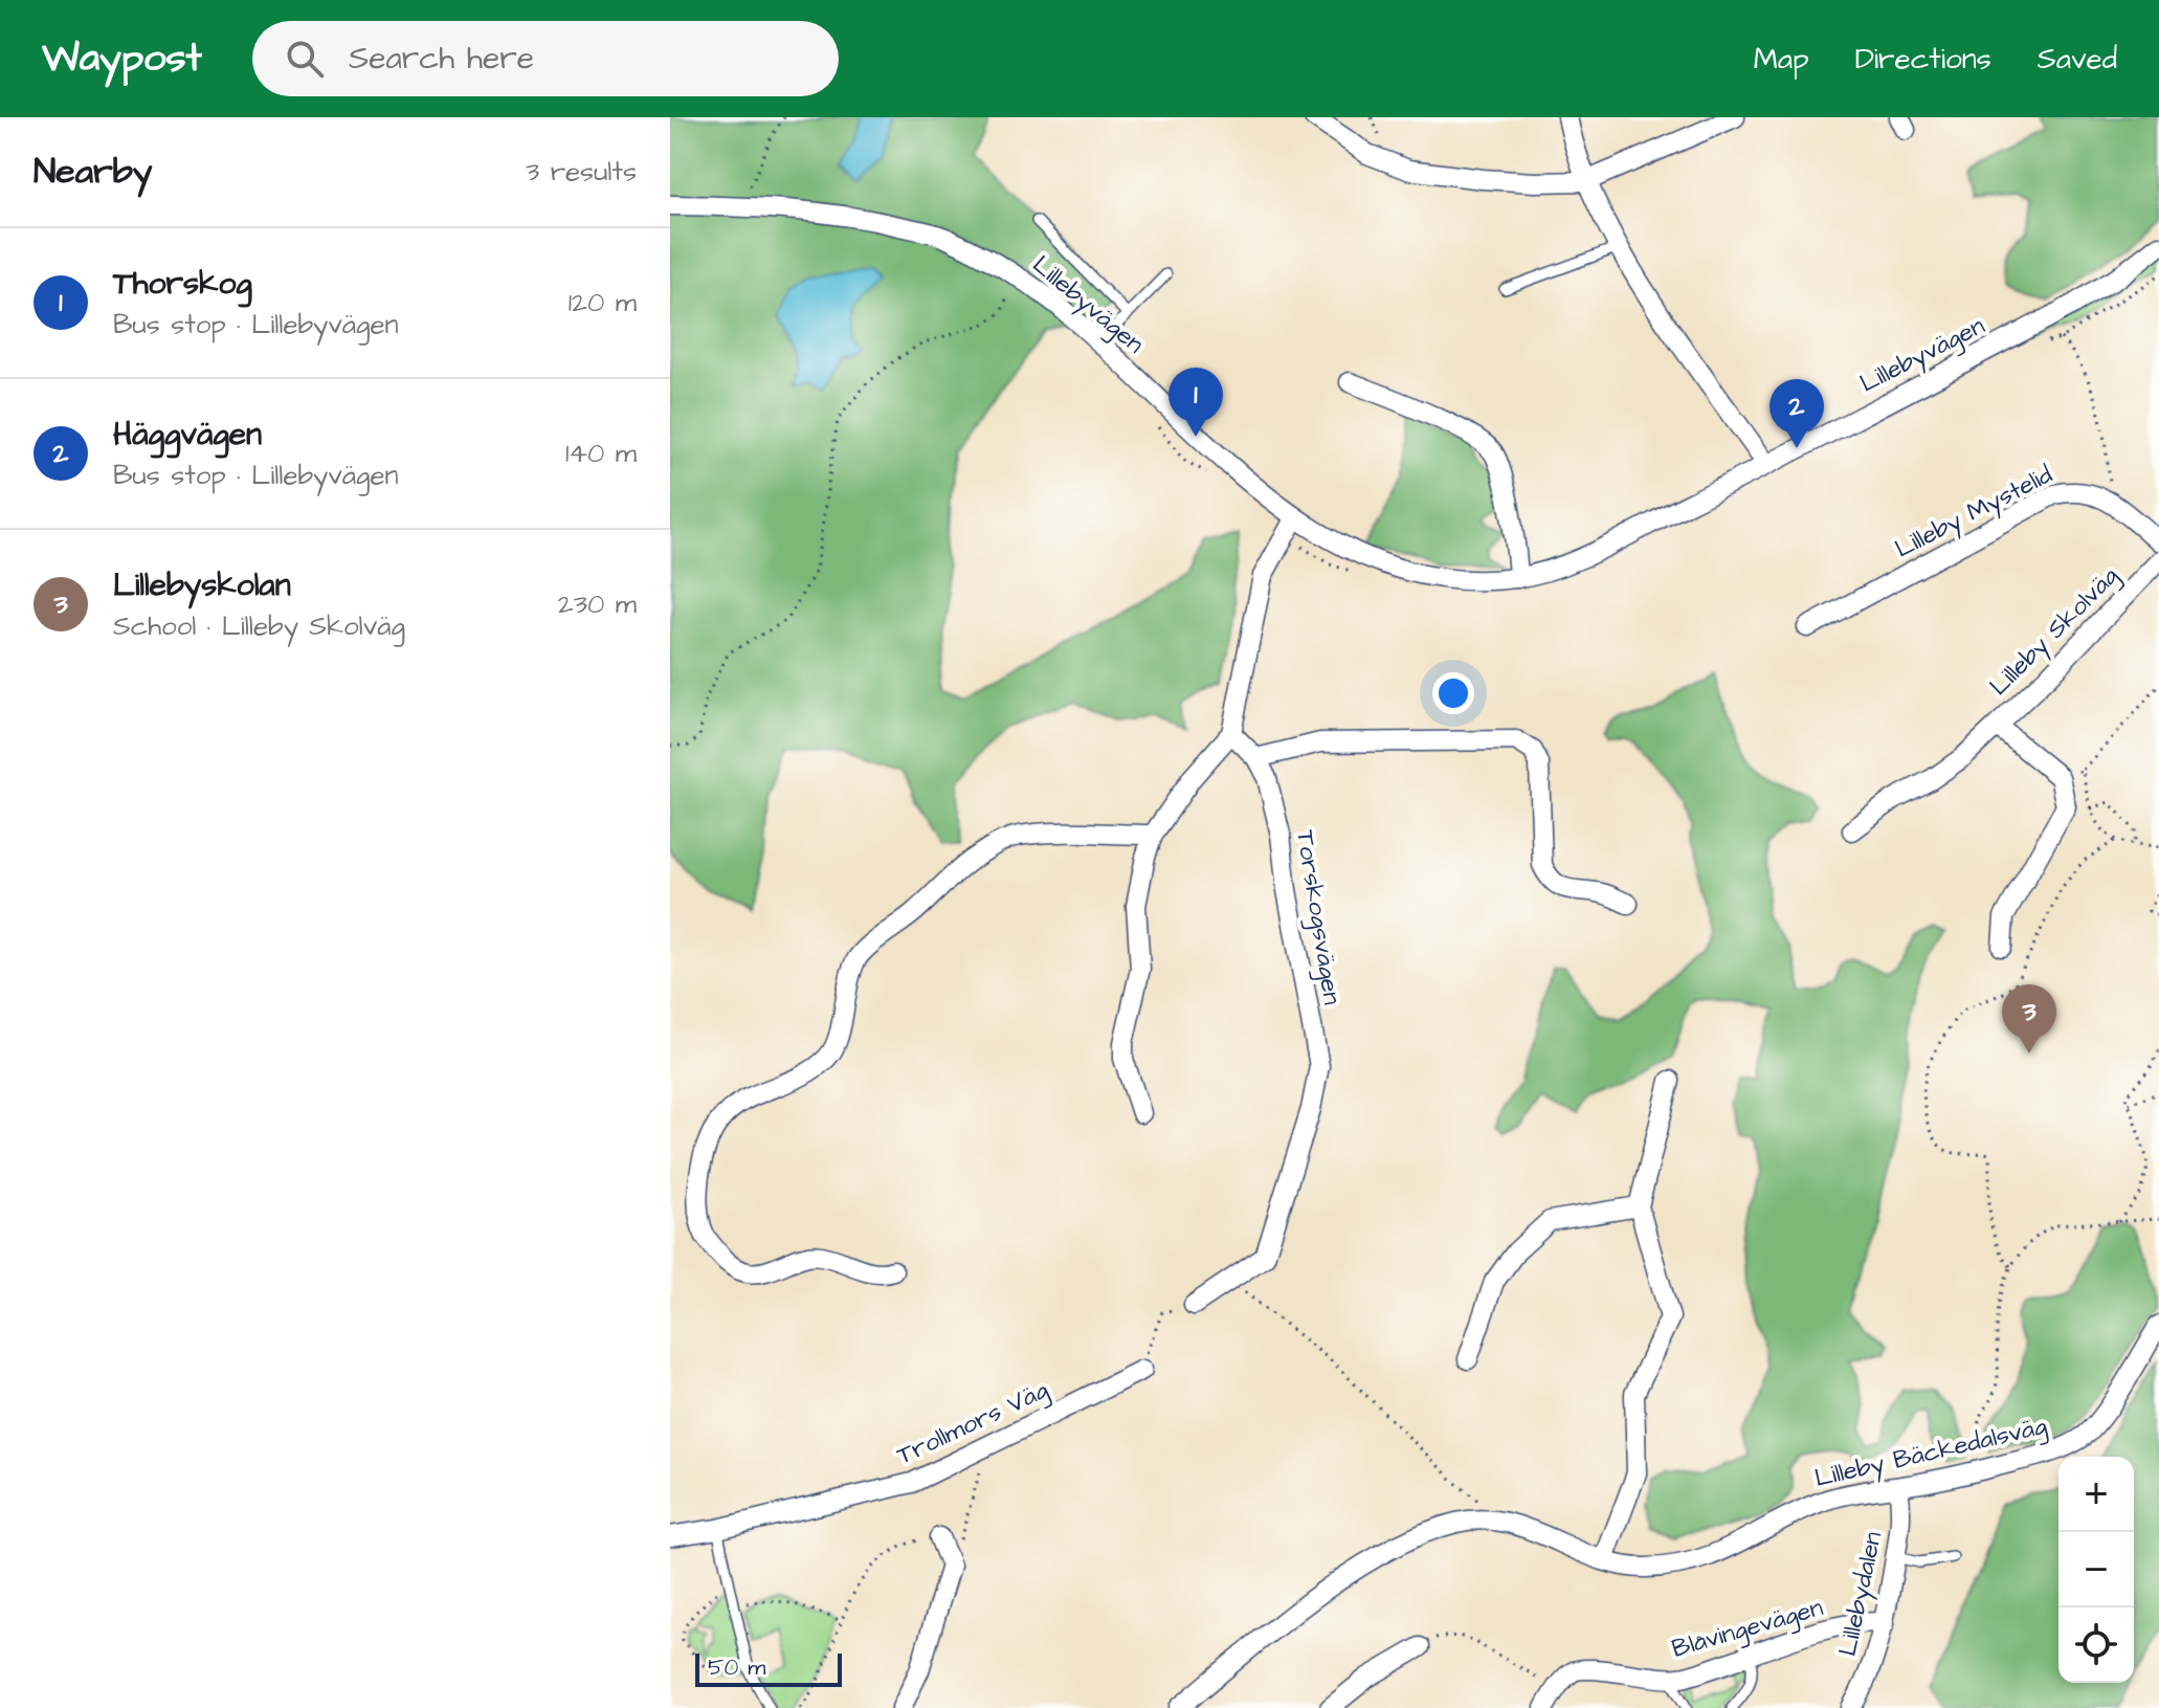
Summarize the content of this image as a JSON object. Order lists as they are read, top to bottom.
{
  "streets": {
    "street": [
      "Lillebyvägen",
      "Lilleby Mystelid",
      "Lilleby Skolväg",
      "Torskogsvägen",
      "Trollmors Väg",
      "Lilleby Bäckedalsväg",
      "Lillebydalen",
      "Blåvingevägen"
    ]
  },
  "crossings": [
    ["Lilleby Bäckedalsväg", "Lillebydalen"],
    ["Lillebydalen", "Blåvingevägen"]
  ],
  "scale_bar": "50 m",
  "page": {
    "header": "Waypost",
    "search": "Search here",
    "nav": ["Map", "Directions", "Saved"],
    "heading": ["Nearby", "3 results"],
    "list": [
      {
        "mark": "1",
        "name": "Thorskog",
        "note": "Bus stop · Lillebyvägen",
        "value": "120 m"
      },
      {
        "mark": "2",
        "name": "Häggvägen",
        "note": "Bus stop · Lillebyvägen",
        "value": "140 m"
      },
      {
        "mark": "3",
        "name": "Lillebyskolan",
        "note": "School · Lilleby Skolväg",
        "value": "230 m"
      }
    ],
    "pins": ["1", "2", "3"],
    "map_buttons": ["+", "−"],
    "scale": "50 m"
  }
}
